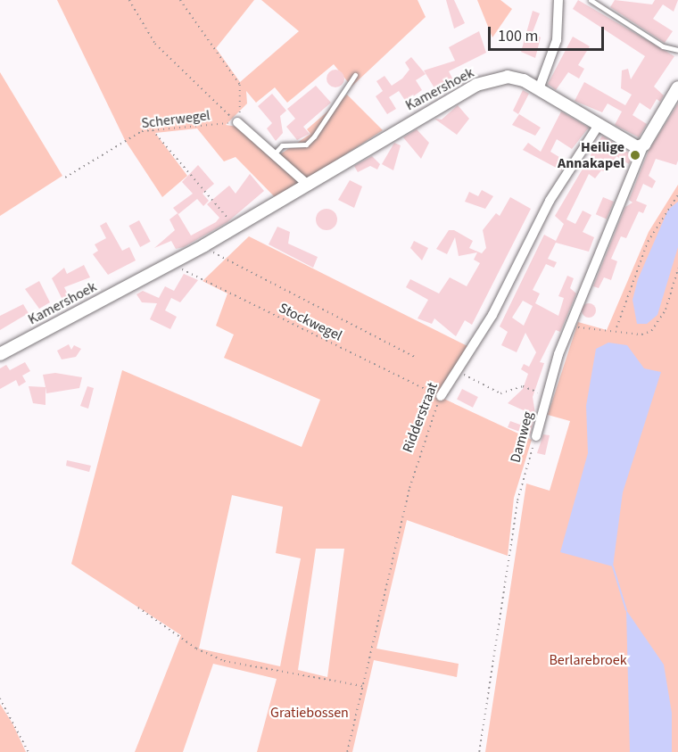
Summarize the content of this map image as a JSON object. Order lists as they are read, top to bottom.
{
  "streets": {
    "street": ["Kamershoek", "Ridderstraat", "Damweg"],
    "path": ["Scherwegel", "Stockwegel"]
  },
  "crossings": [
    ["Kamershoek", "Stockwegel"],
    ["Kamershoek", "Ridderstraat"],
    ["Kamershoek", "Damweg"],
    ["Stockwegel", "Ridderstraat"]
  ],
  "parks": ["Berlarebroek", "Gratiebossen"],
  "places": ["Heilige Annakapel"],
  "scale_bar": "100 m"
}
